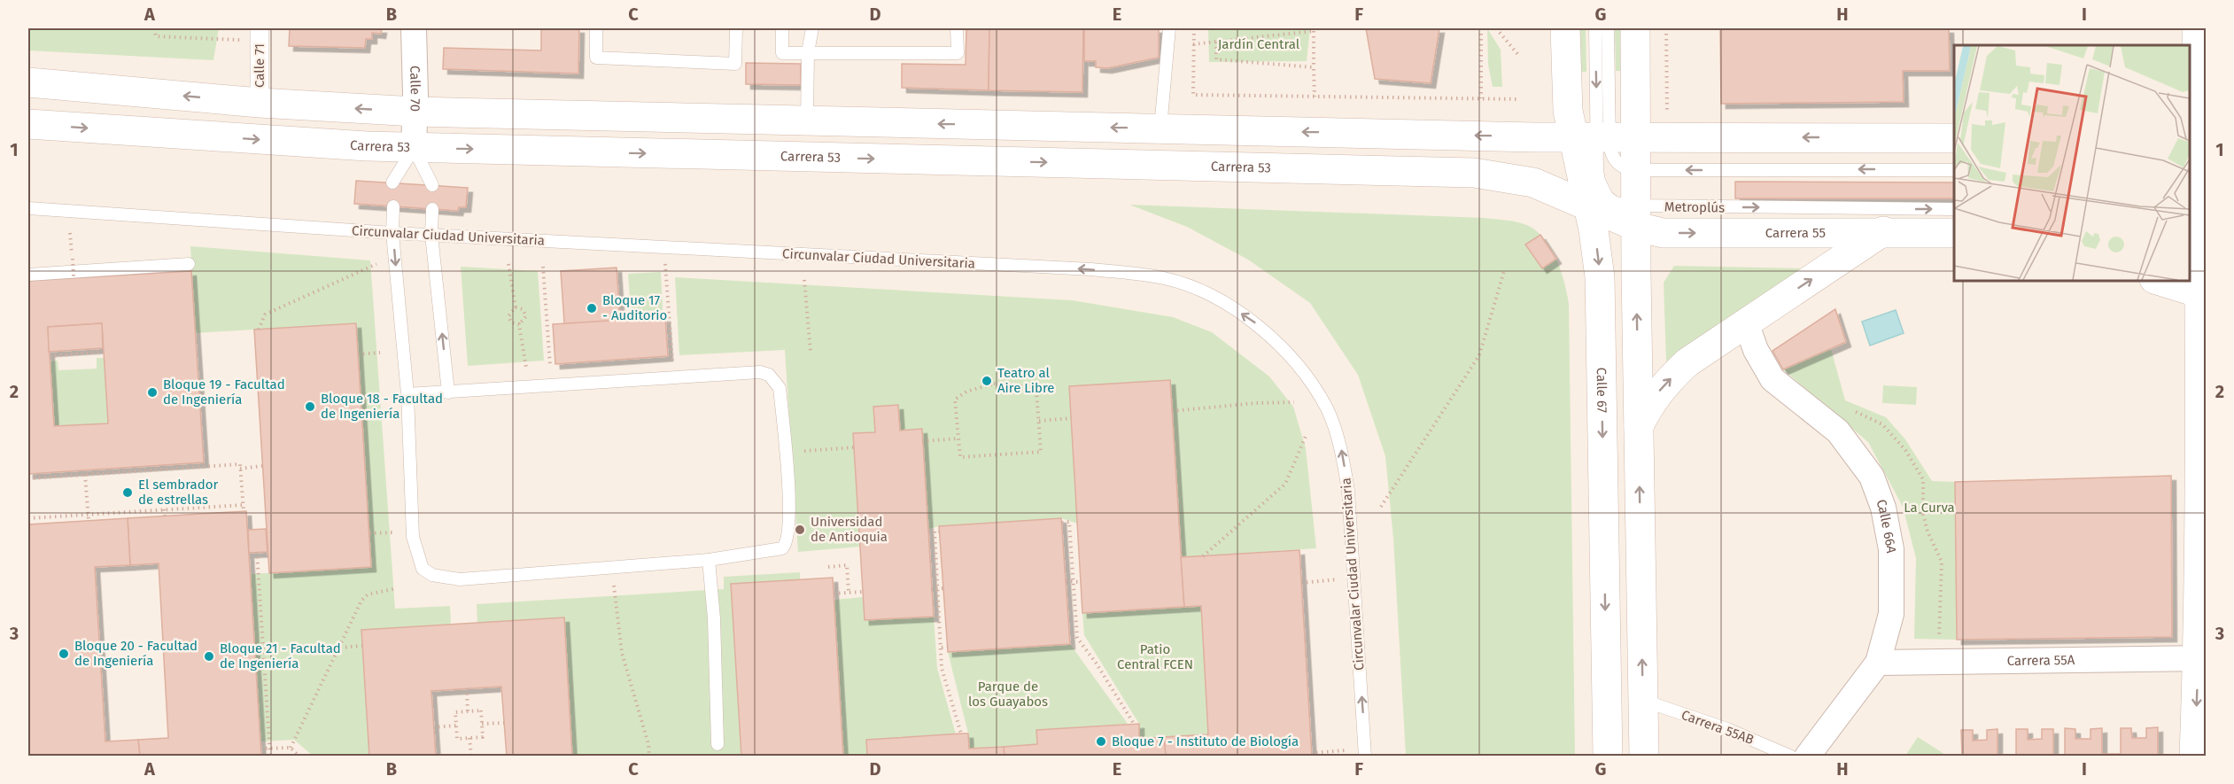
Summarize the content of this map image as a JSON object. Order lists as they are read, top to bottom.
{
  "streets": {
    "main road": ["Carrera 53", "Carrera 55", "Calle 67"],
    "street": [
      "Calle 71",
      "Calle 70",
      "Calle 66A",
      "Carrera 55A"
    ],
    "lane": ["Metroplús", "Circunvalar Ciudad Universitaria", "Carrera 55AB"]
  },
  "crossings": [
    ["Calle 70", "Carrera 53"],
    ["Carrera 53", "Metroplús"],
    ["Carrera 53", "Carrera 55"],
    ["Carrera 53", "Calle 67"],
    ["Metroplús", "Carrera 55"],
    ["Metroplús", "Calle 67"],
    ["Carrera 55", "Calle 67"],
    ["Calle 67", "Carrera 55AB"],
    ["Calle 66A", "Carrera 55A"]
  ],
  "one_way": ["Circunvalar Ciudad Universitaria"],
  "parks": [
    "Jardín Central",
    "La Curva",
    "Patio Central FCEN",
    "Parque de los Guayabos"
  ],
  "places": [
    "Bloque 17 - Auditorio",
    "Teatro al Aire Libre",
    "Bloque 19 - Facultad de Ingeniería",
    "Bloque 18 - Facultad de Ingeniería",
    "El sembrador de estrellas",
    "Universidad de Antioquia",
    "Bloque 20 - Facultad de Ingeniería",
    "Bloque 21 - Facultad de Ingeniería",
    "Bloque 7 - Instituto de Biología"
  ],
  "grid": {
    "columns": [
      "A",
      "B",
      "C",
      "D",
      "E",
      "F",
      "G",
      "H",
      "I"
    ],
    "rows": ["1", "2", "3"]
  }
}
